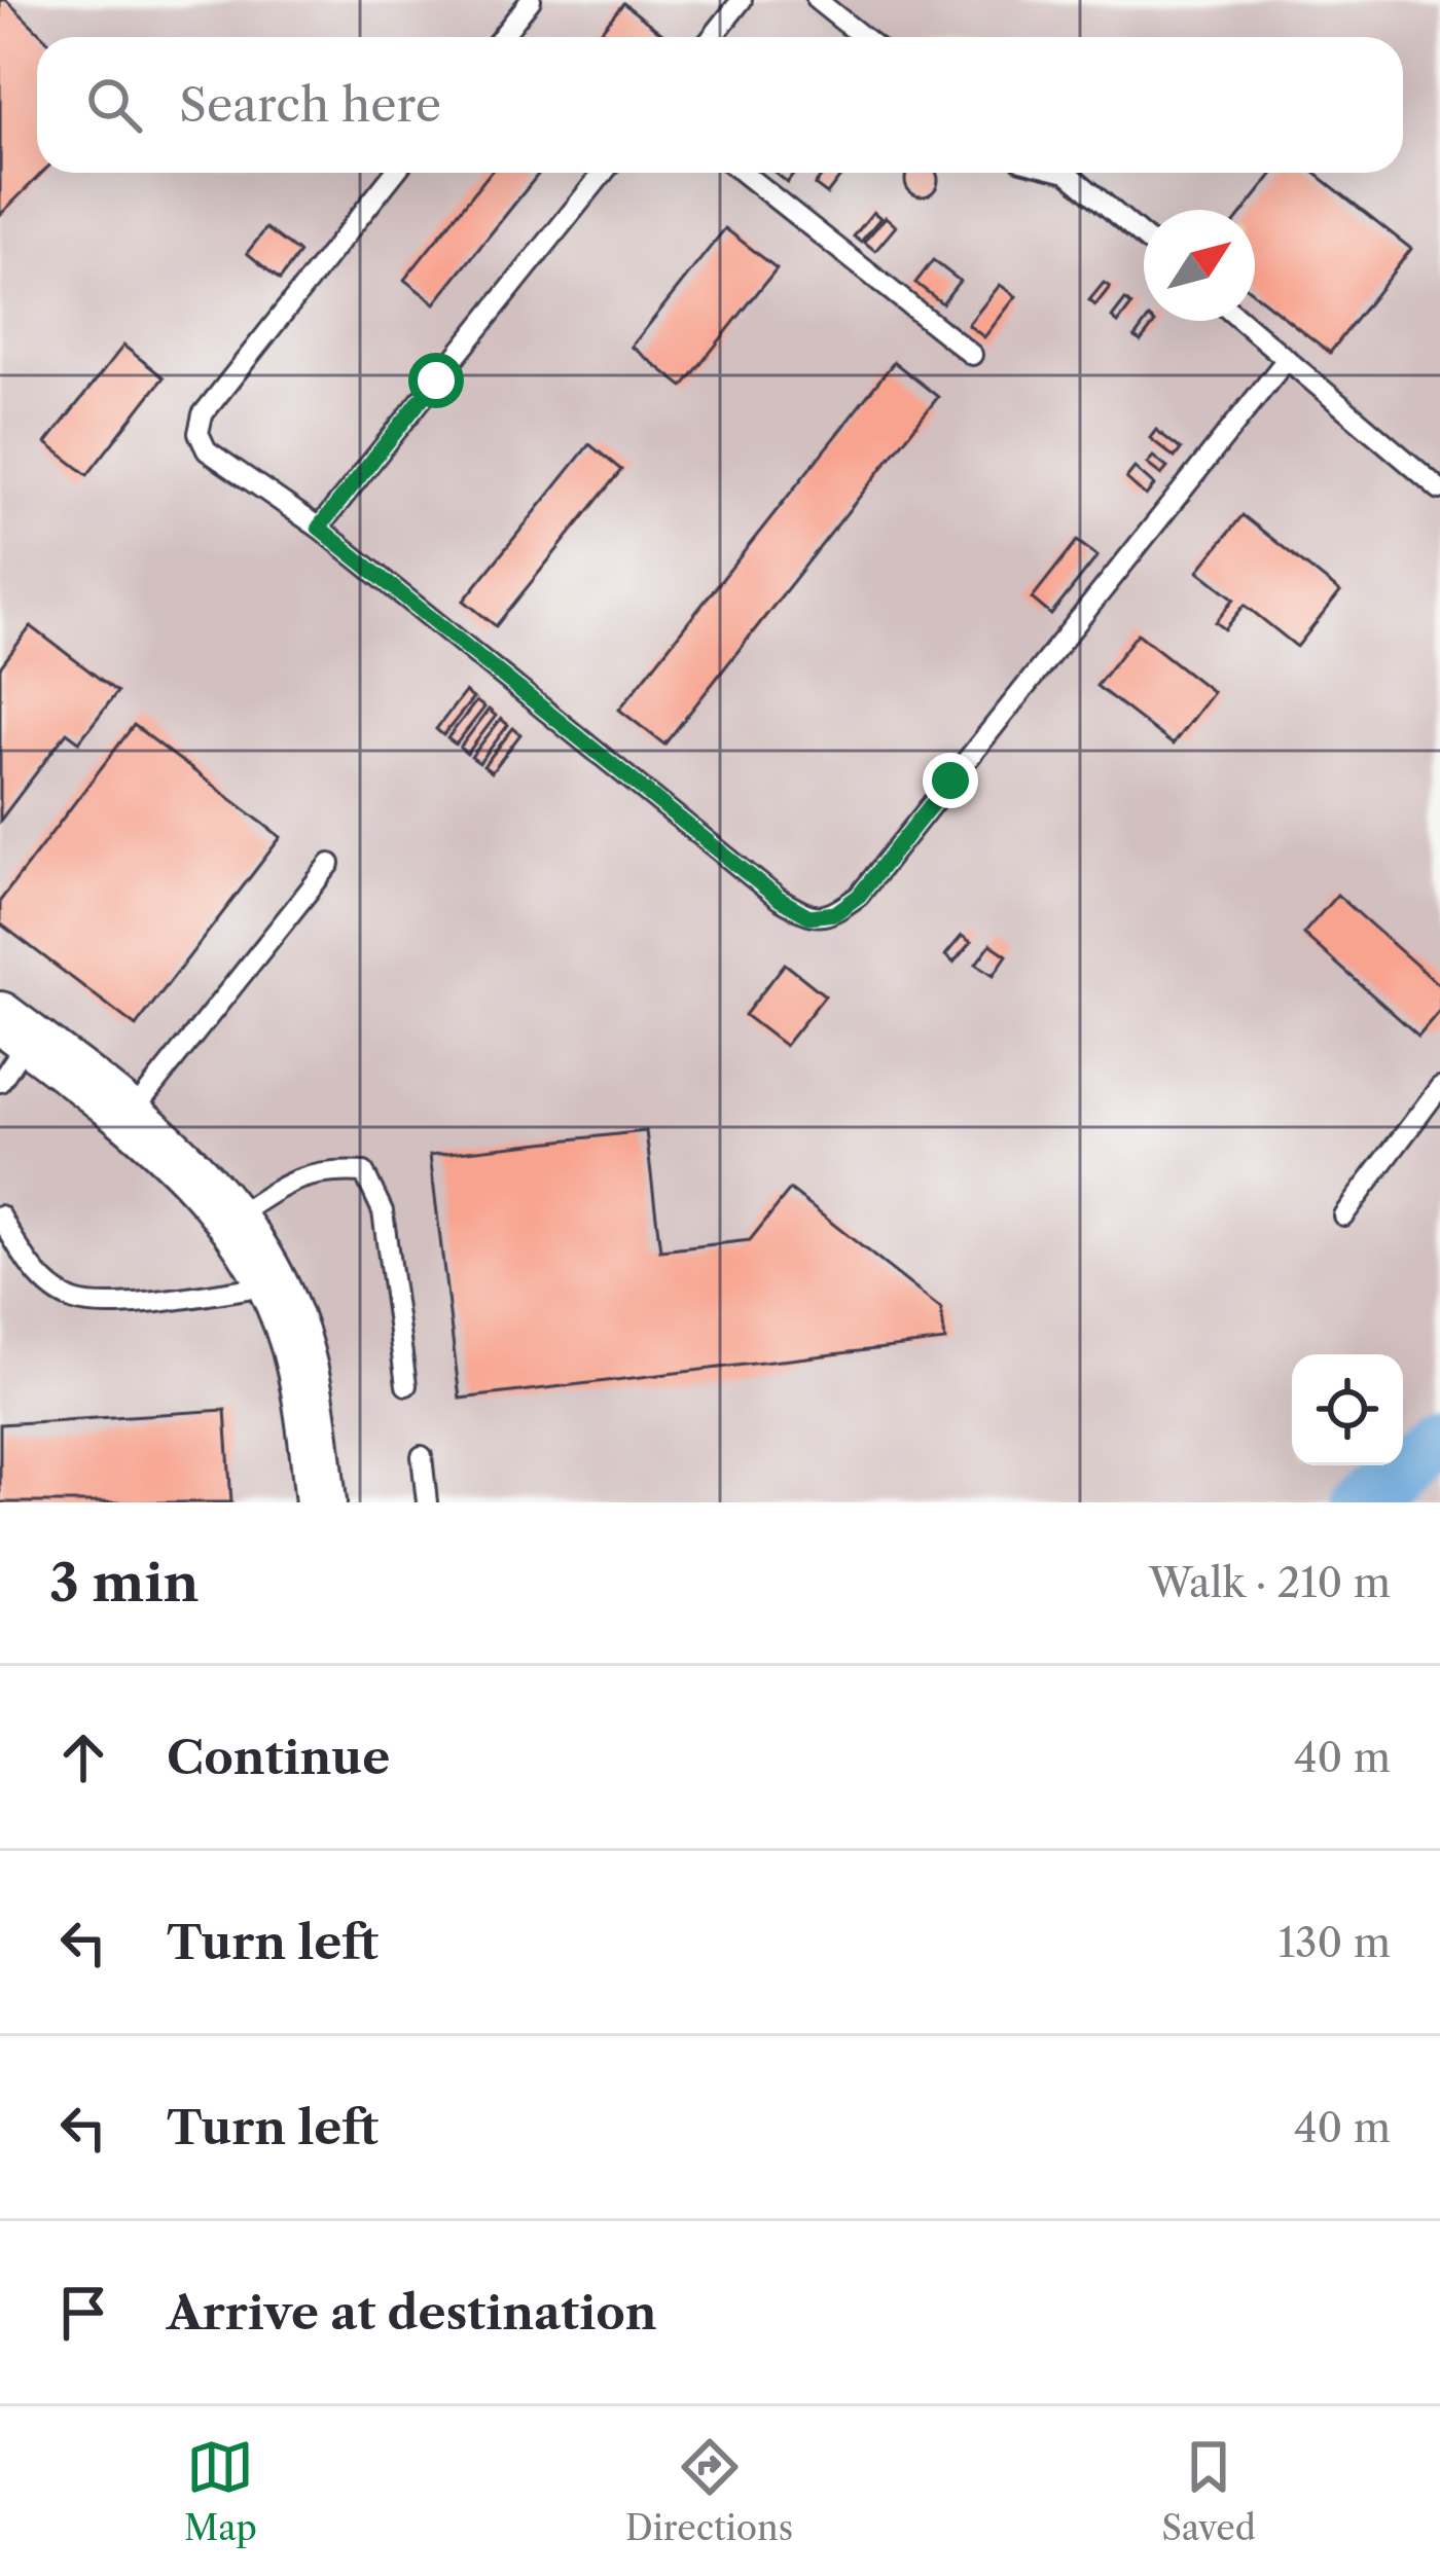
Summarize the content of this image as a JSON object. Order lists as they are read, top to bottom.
{
  "north": "top right",
  "page": {
    "search": "Search here",
    "heading": ["3 min", "Walk · 210 m"],
    "list": [
      ["Continue", "40 m"],
      ["Turn left", "130 m"],
      ["Turn left", "40 m"],
      "Arrive at destination"
    ],
    "nav": ["Map", "Directions", "Saved"]
  }
}
